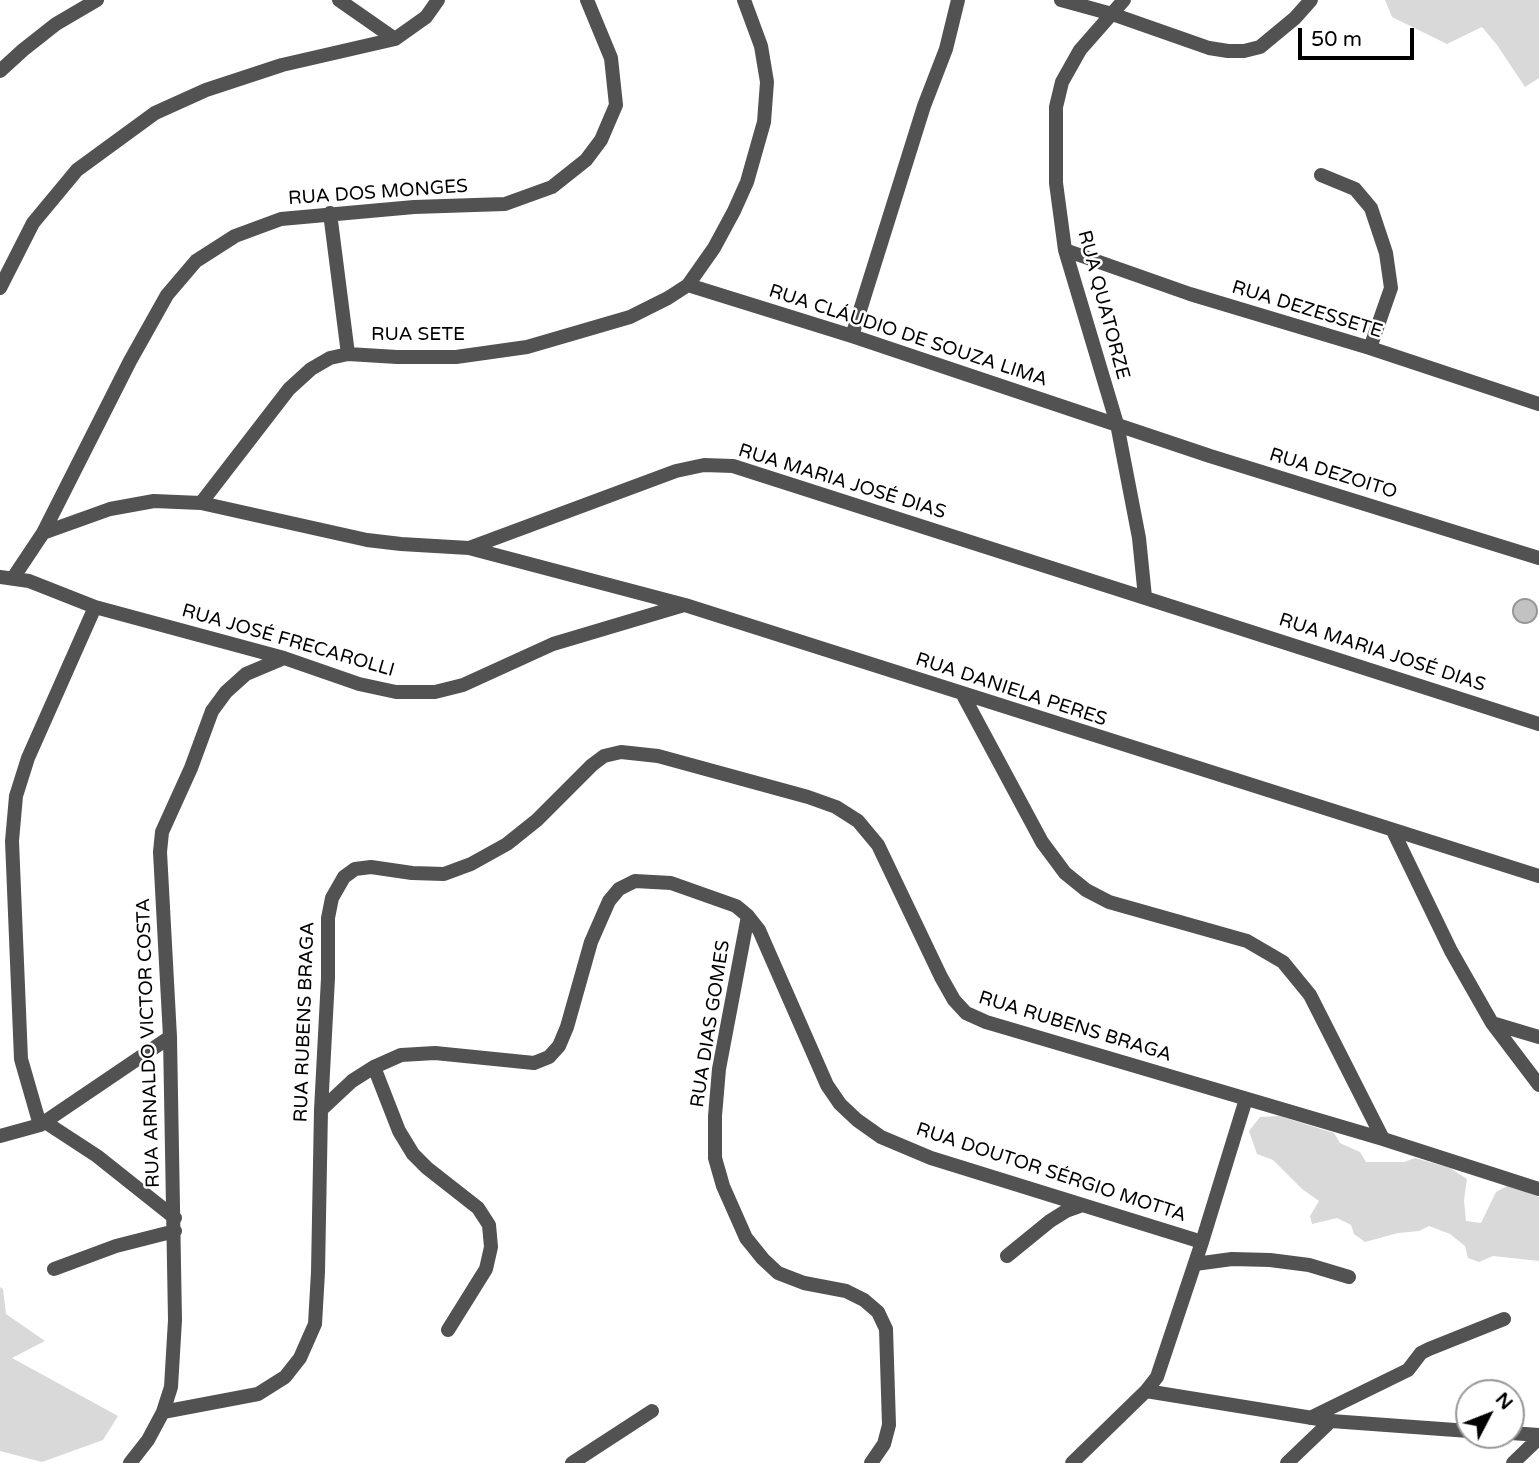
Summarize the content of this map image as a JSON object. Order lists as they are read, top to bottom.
{
  "streets": {
    "street": [
      "RUA DOS MONGES",
      "RUA QUATORZE",
      "RUA DEZESSETE",
      "RUA SETE",
      "RUA CLÁUDIO DE SOUZA LIMA",
      "RUA DEZOITO",
      "RUA MARIA JOSÉ DIAS",
      "RUA JOSÉ FRECAROLLI",
      "RUA DANIELA PERES",
      "RUA RUBENS BRAGA",
      "RUA DIAS GOMES",
      "RUA ARNALDO VICTOR COSTA",
      "RUA DOUTOR SÉRGIO MOTTA"
    ]
  },
  "crossings": [
    ["RUA DOS MONGES", "RUA MARIA JOSÉ DIAS"],
    ["RUA DOS MONGES", "RUA JOSÉ FRECAROLLI"],
    ["RUA QUATORZE", "RUA DEZESSETE"],
    ["RUA QUATORZE", "RUA CLÁUDIO DE SOUZA LIMA"],
    ["RUA QUATORZE", "RUA DEZOITO"],
    ["RUA QUATORZE", "RUA MARIA JOSÉ DIAS"],
    ["RUA SETE", "RUA CLÁUDIO DE SOUZA LIMA"],
    ["RUA SETE", "RUA MARIA JOSÉ DIAS"],
    ["RUA CLÁUDIO DE SOUZA LIMA", "RUA DEZOITO"],
    ["RUA MARIA JOSÉ DIAS", "RUA DANIELA PERES"],
    ["RUA JOSÉ FRECAROLLI", "RUA DANIELA PERES"],
    ["RUA JOSÉ FRECAROLLI", "RUA ARNALDO VICTOR COSTA"],
    ["RUA RUBENS BRAGA", "RUA ARNALDO VICTOR COSTA"],
    ["RUA DIAS GOMES", "RUA DOUTOR SÉRGIO MOTTA"]
  ],
  "scale_bar": "50 m",
  "north": "top right"
}
